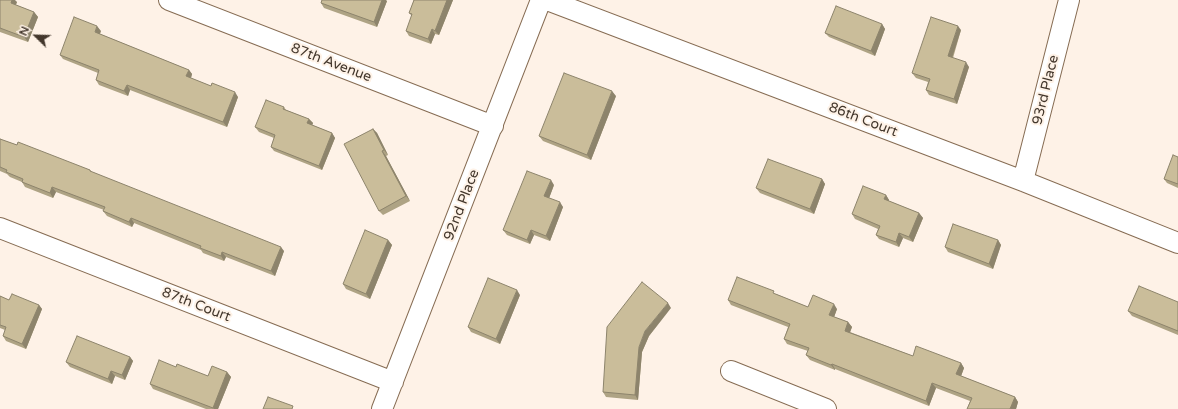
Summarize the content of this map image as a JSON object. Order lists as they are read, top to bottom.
{
  "streets": {
    "street": [
      "87th Avenue",
      "93rd Place",
      "86th Court",
      "92nd Place",
      "87th Court"
    ]
  },
  "crossings": [
    ["87th Avenue", "92nd Place"],
    ["93rd Place", "86th Court"],
    ["92nd Place", "87th Court"]
  ],
  "north": "top left"
}
